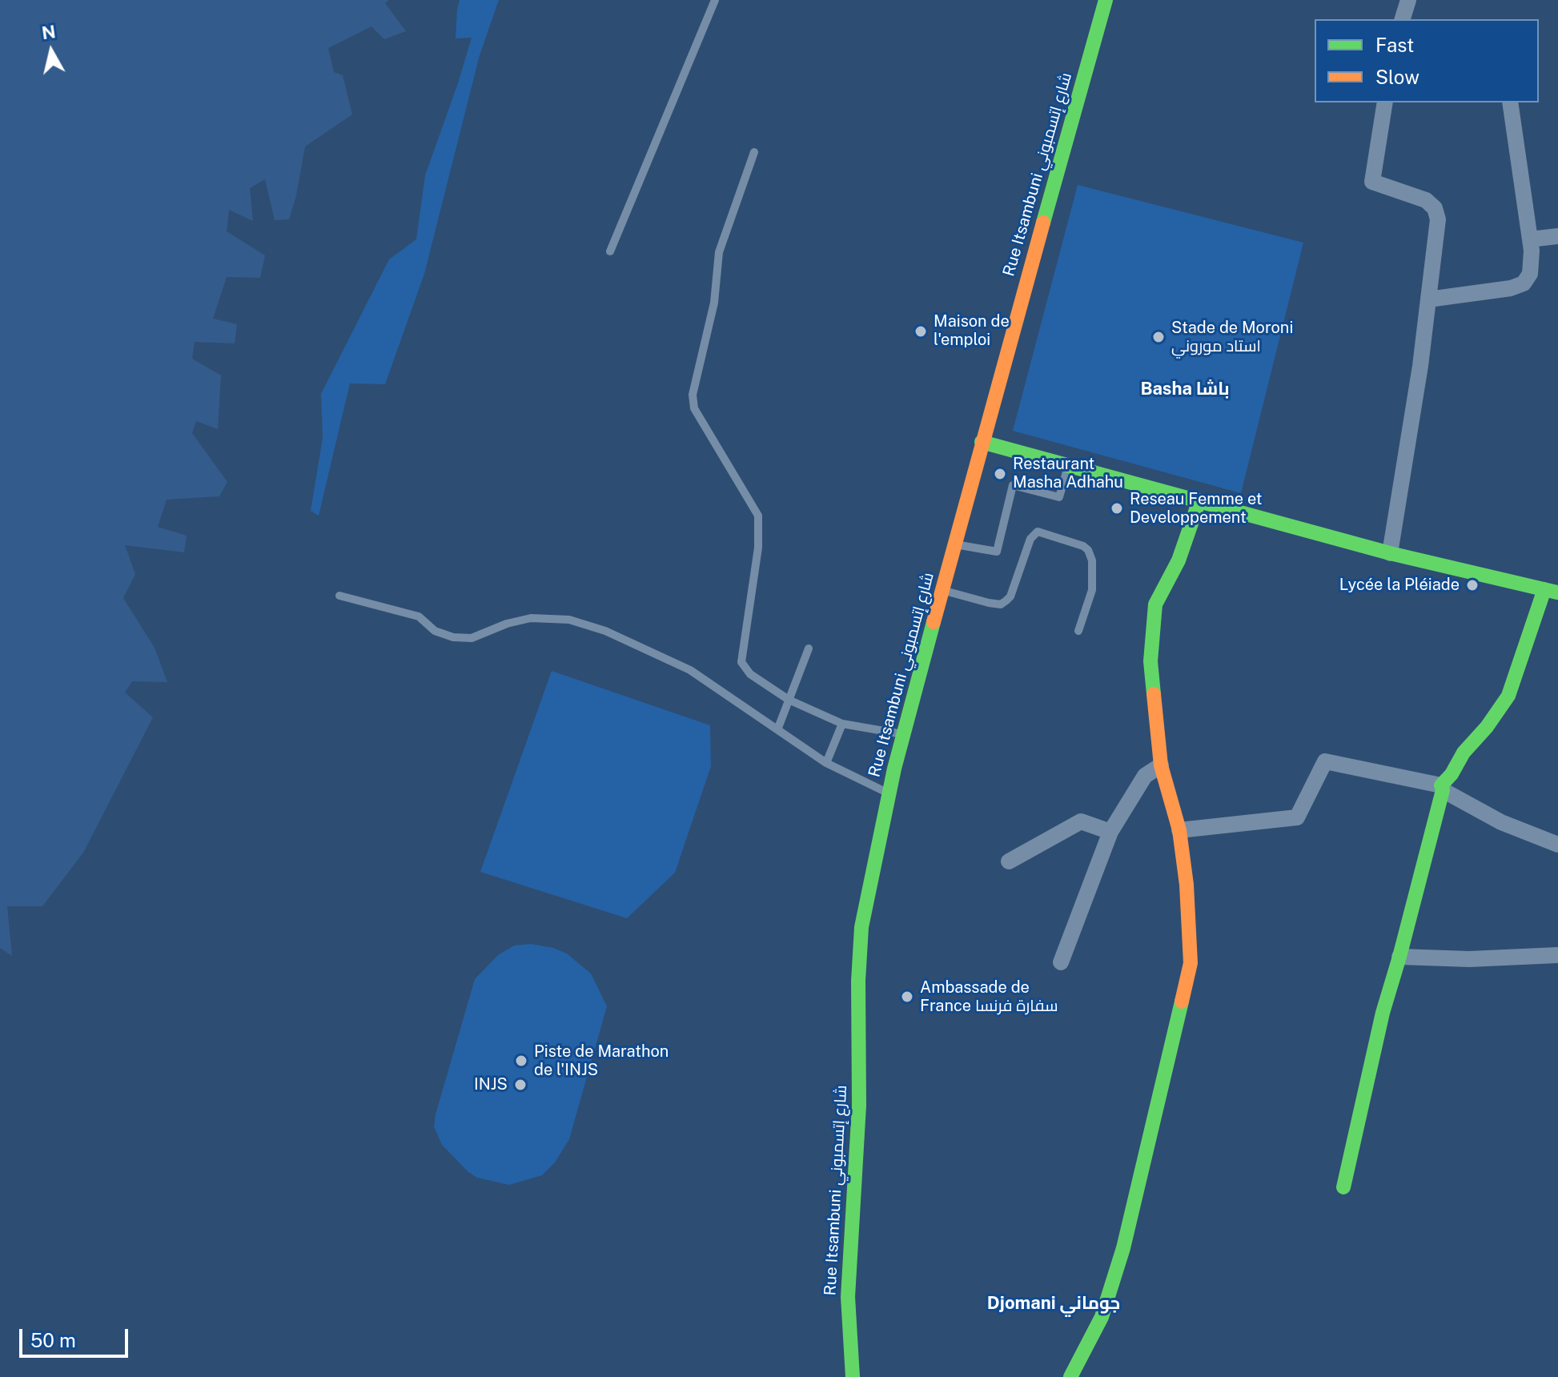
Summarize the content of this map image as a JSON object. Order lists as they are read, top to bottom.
{
  "streets": {
    "street": ["Rue Itsambuni شارع إتسمبوني"]
  },
  "districts": ["Basha باشا", "Djomani جوماني"],
  "places": [
    "Maison de l'emploi",
    "Stade de Moroni استاد موروني",
    "Restaurant Masha Adhahu",
    "Reseau Femme et Developpement",
    "Lycée la Pléiade",
    "Ambassade de France سفارة فرنسا",
    "Piste de Marathon de l'INJS",
    "INJS"
  ],
  "legend": ["Fast", "Slow"],
  "scale_bar": "50 m",
  "north": "top"
}
